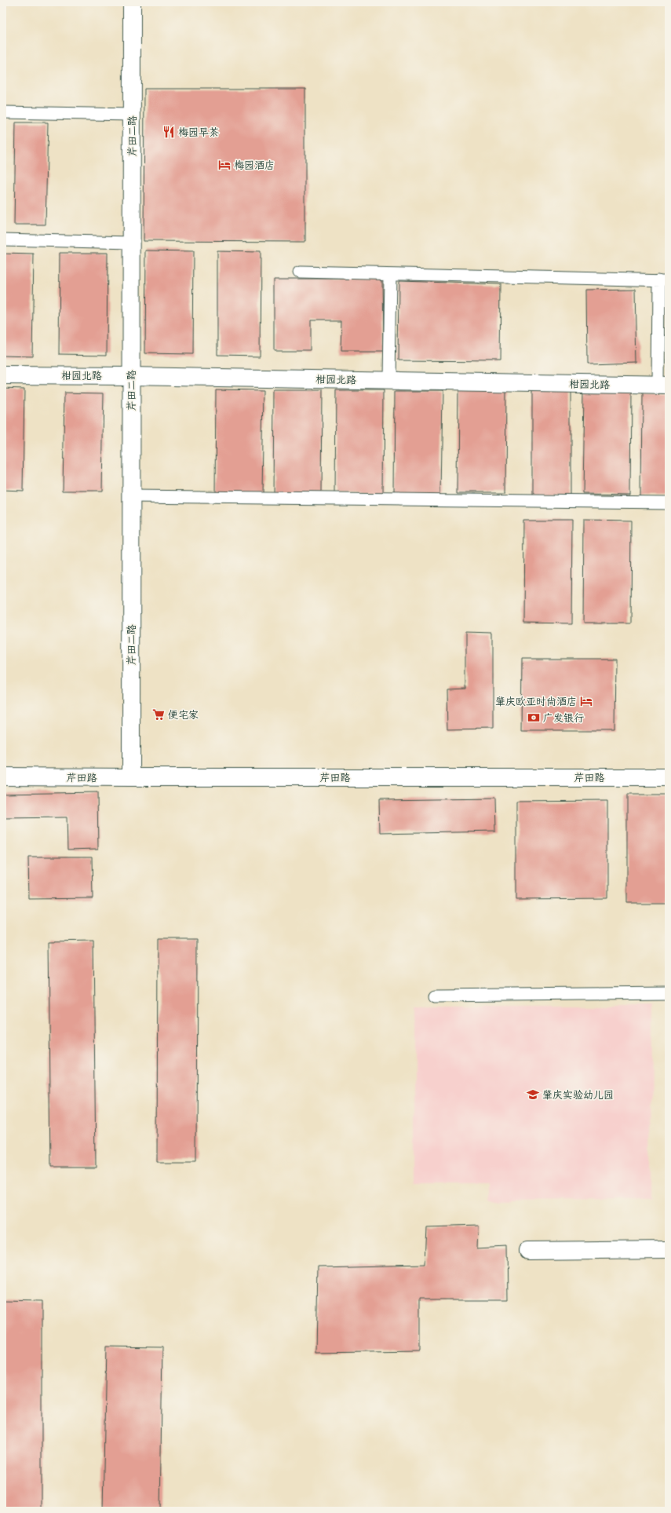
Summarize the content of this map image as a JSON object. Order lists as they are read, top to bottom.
{
  "streets": {
    "street": ["芹田二路", "柑园北路", "芹田路"]
  },
  "crossings": [
    ["芹田二路", "柑园北路"],
    ["芹田二路", "芹田路"]
  ],
  "places": {
    "restaurant": ["梅园早茶"],
    "hotel": ["梅园酒店", "肇庆欧亚时尚酒店"],
    "supermarket": ["便宅家"],
    "bank": ["广发银行"],
    "school or university": ["肇庆实验幼儿园"]
  }
}
